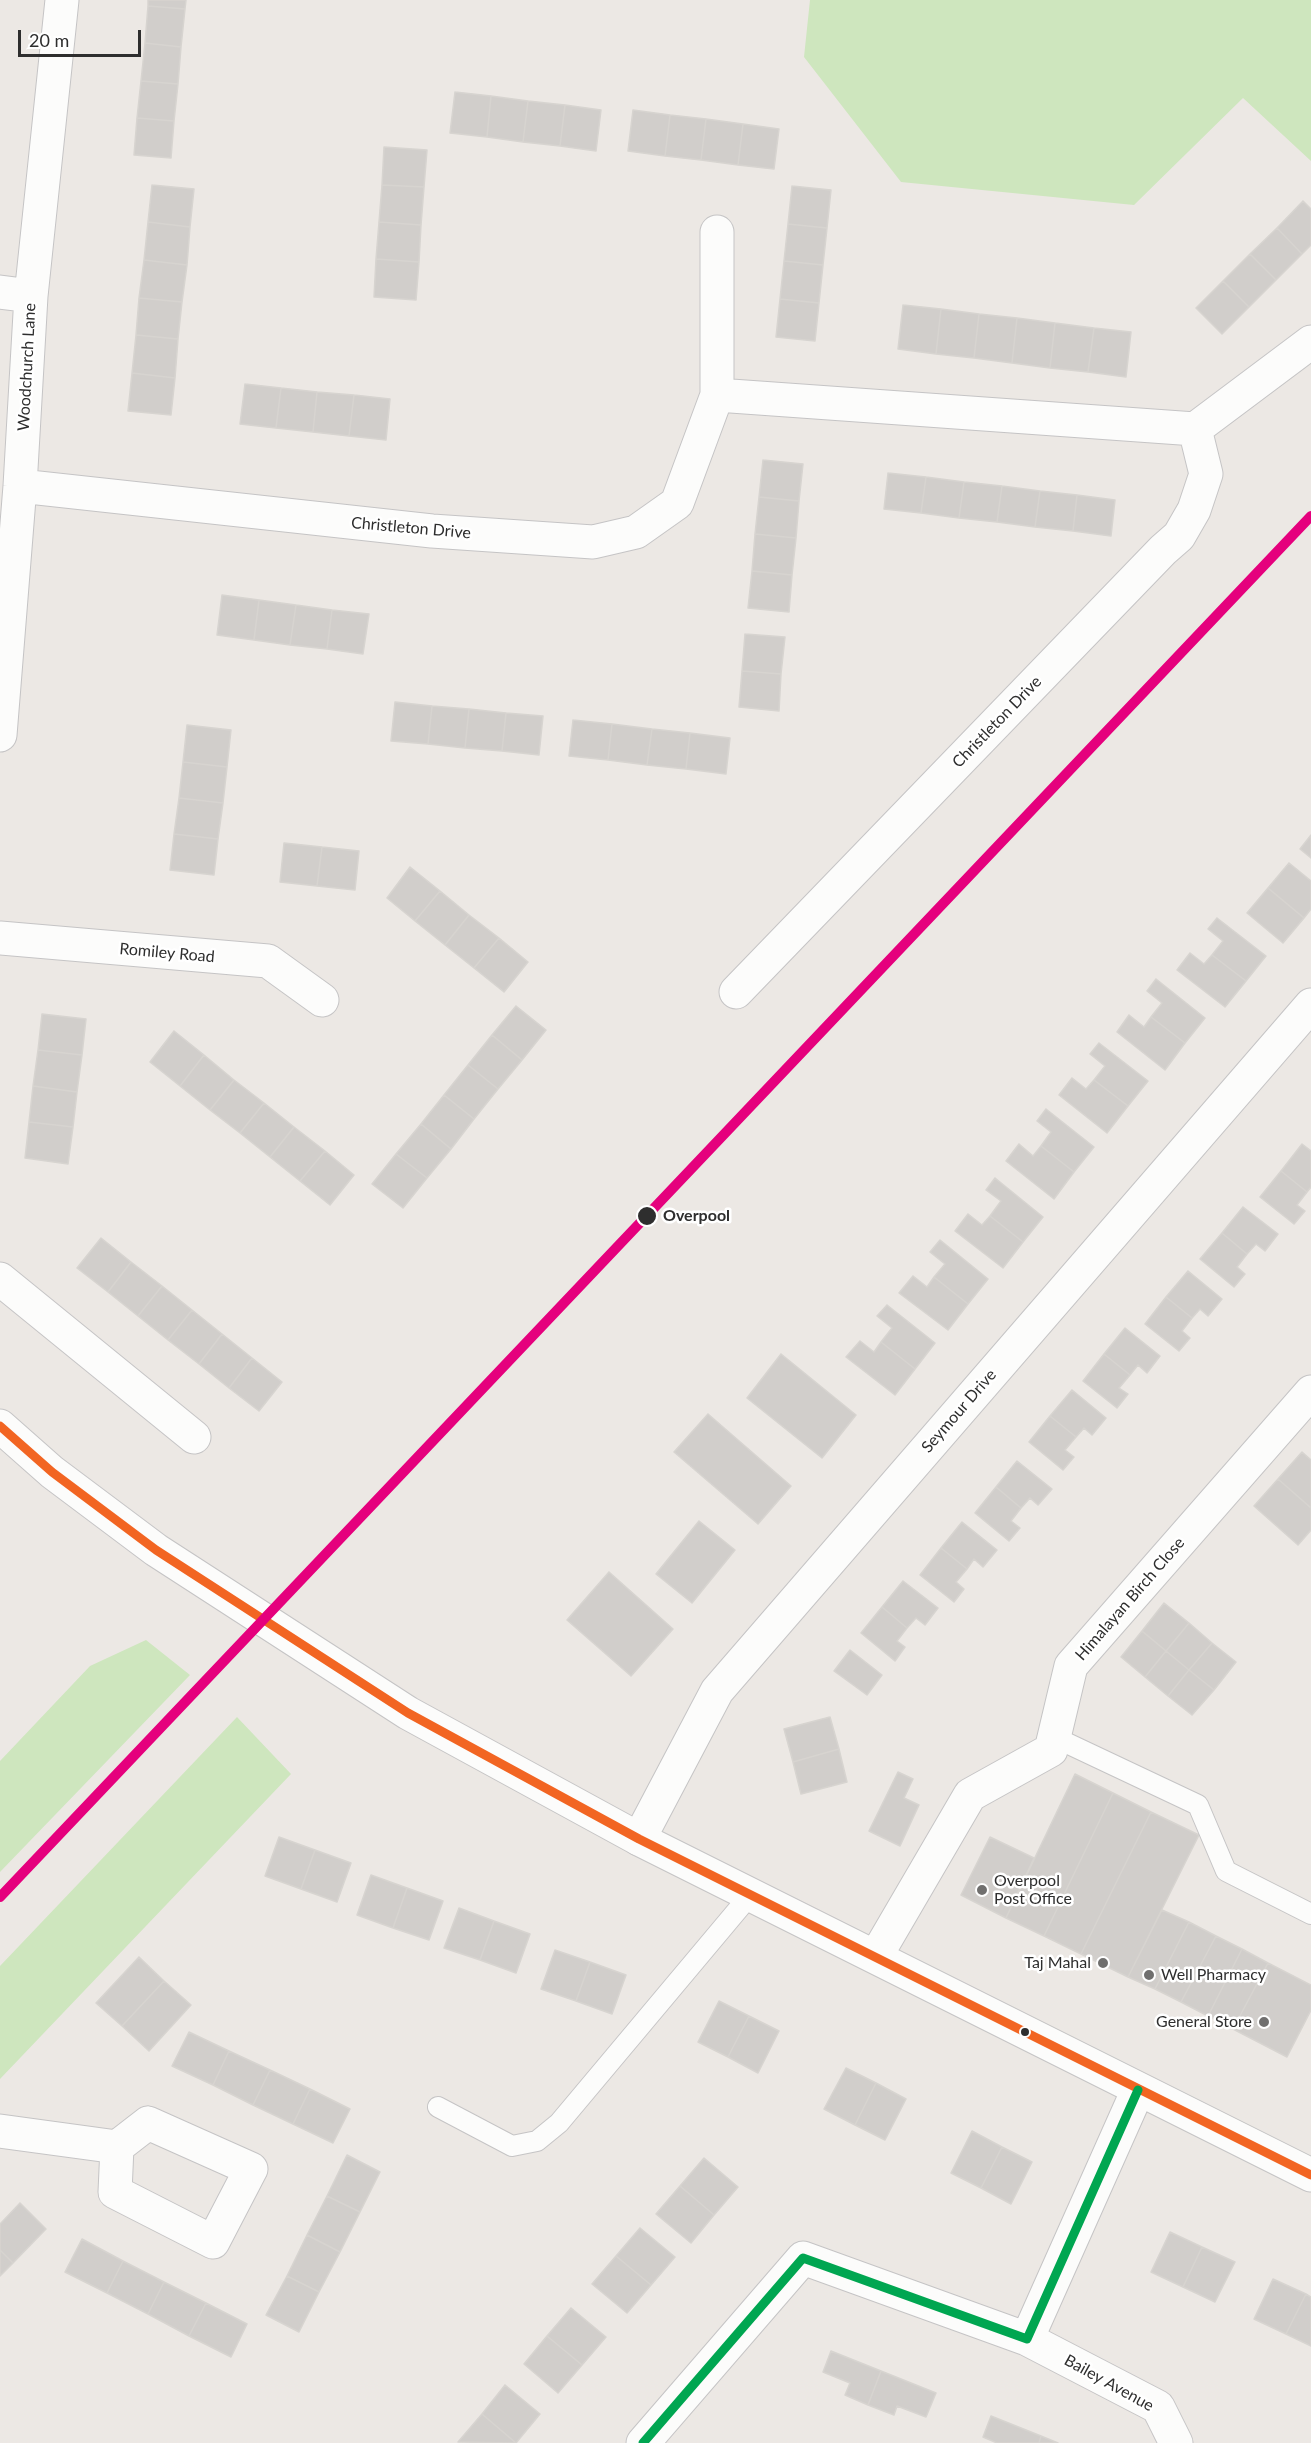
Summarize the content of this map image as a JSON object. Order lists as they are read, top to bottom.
{
  "streets": {
    "street": [
      "Woodchurch Lane",
      "Christleton Drive",
      "Romiley Road",
      "Seymour Drive",
      "Himalayan Birch Close",
      "Bailey Avenue"
    ]
  },
  "crossings": [
    ["Woodchurch Lane", "Christleton Drive"]
  ],
  "places": [
    "Overpool",
    "Overpool Post Office",
    "Taj Mahal",
    "Well Pharmacy",
    "General Store"
  ],
  "scale_bar": "20 m"
}
